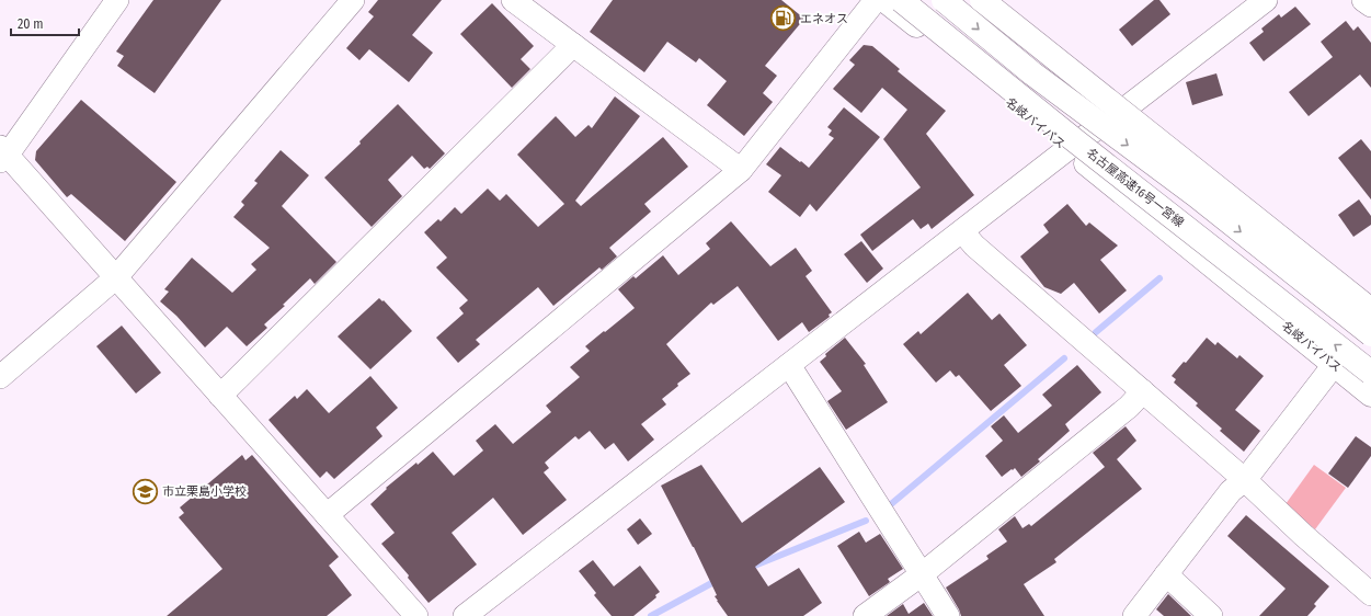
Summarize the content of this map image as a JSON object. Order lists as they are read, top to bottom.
{
  "streets": {
    "highway": ["名岐バイパス", "名古屋高速16号一宮線"]
  },
  "places": {
    "fuel station": ["エネオス"],
    "school or university": ["市立栗島小学校"]
  },
  "scale_bar": "20 m"
}
